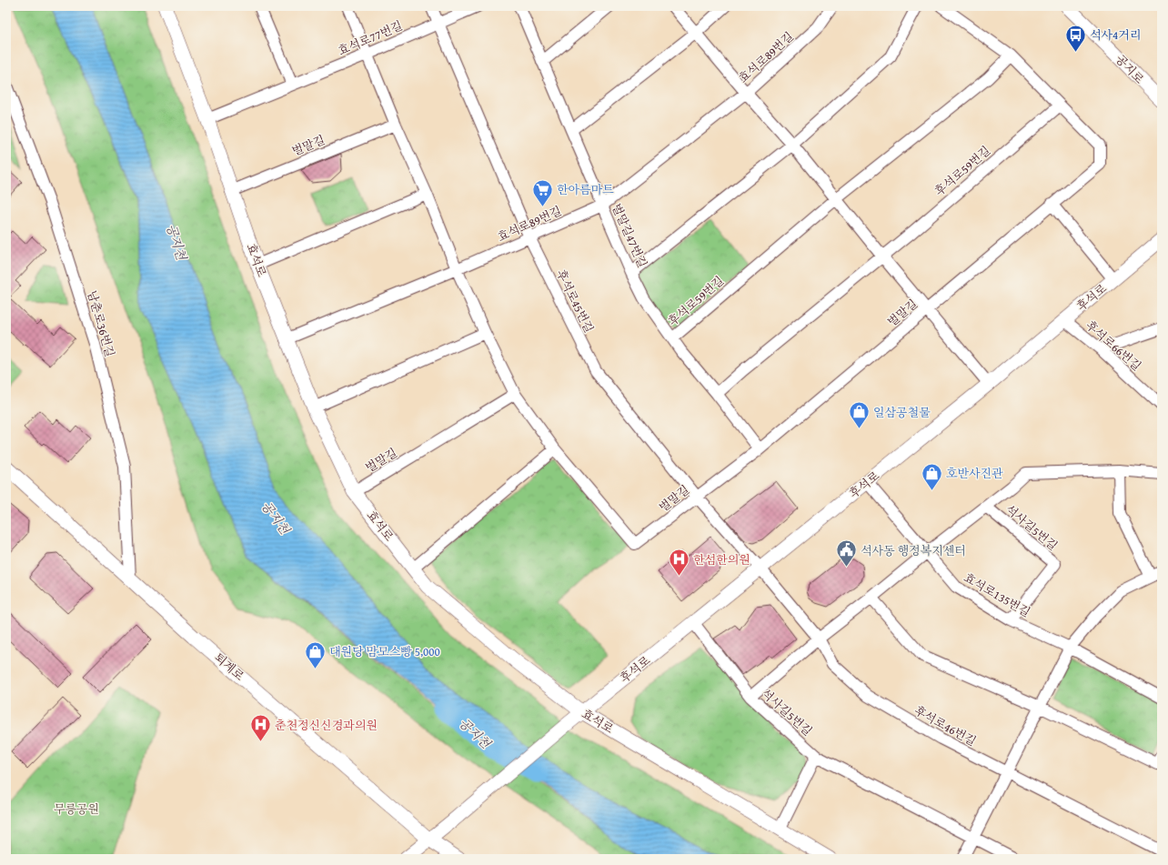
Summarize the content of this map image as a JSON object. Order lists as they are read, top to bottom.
{
  "streets": {
    "street": [
      "효석로77번길",
      "효석로89번길",
      "공지로",
      "벌말길",
      "후석로59번길",
      "벌말길47번길",
      "효석로",
      "후석로",
      "후석로45번길",
      "남춘로36번길",
      "후석로66번길",
      "석사길5번길",
      "효석로135번길",
      "퇴계로",
      "후석로46번길"
    ]
  },
  "crossings": [
    ["효석로77번길", "벌말길"],
    ["효석로77번길", "효석로"],
    ["효석로77번길", "후석로45번길"],
    ["효석로89번길", "벌말길"],
    ["효석로89번길", "벌말길47번길"],
    ["효석로89번길", "효석로"],
    ["효석로89번길", "후석로45번길"],
    ["벌말길", "후석로59번길"],
    ["벌말길", "벌말길47번길"],
    ["벌말길", "효석로"],
    ["벌말길", "후석로45번길"],
    ["후석로59번길", "벌말길47번길"],
    ["효석로", "후석로"],
    ["후석로", "후석로45번길"],
    ["후석로", "후석로66번길"],
    ["후석로", "효석로135번길"],
    ["후석로", "퇴계로"],
    ["후석로", "후석로46번길"],
    ["후석로45번길", "후석로46번길"],
    ["남춘로36번길", "퇴계로"],
    ["석사길5번길", "효석로135번길"],
    ["석사길5번길", "후석로46번길"]
  ],
  "water": ["공지천"],
  "parks": ["무릉공원"],
  "places": {
    "bus stop": ["석사4거리"],
    "supermarket": ["한아름마트"],
    "shop": ["일삼공철물", "호반사진관", "대원당 맘모스빵 5,000"],
    "public building": ["석사동 행정복지센터"],
    "hospital": ["한섬한의원", "춘천정신신경과의원"]
  }
}
